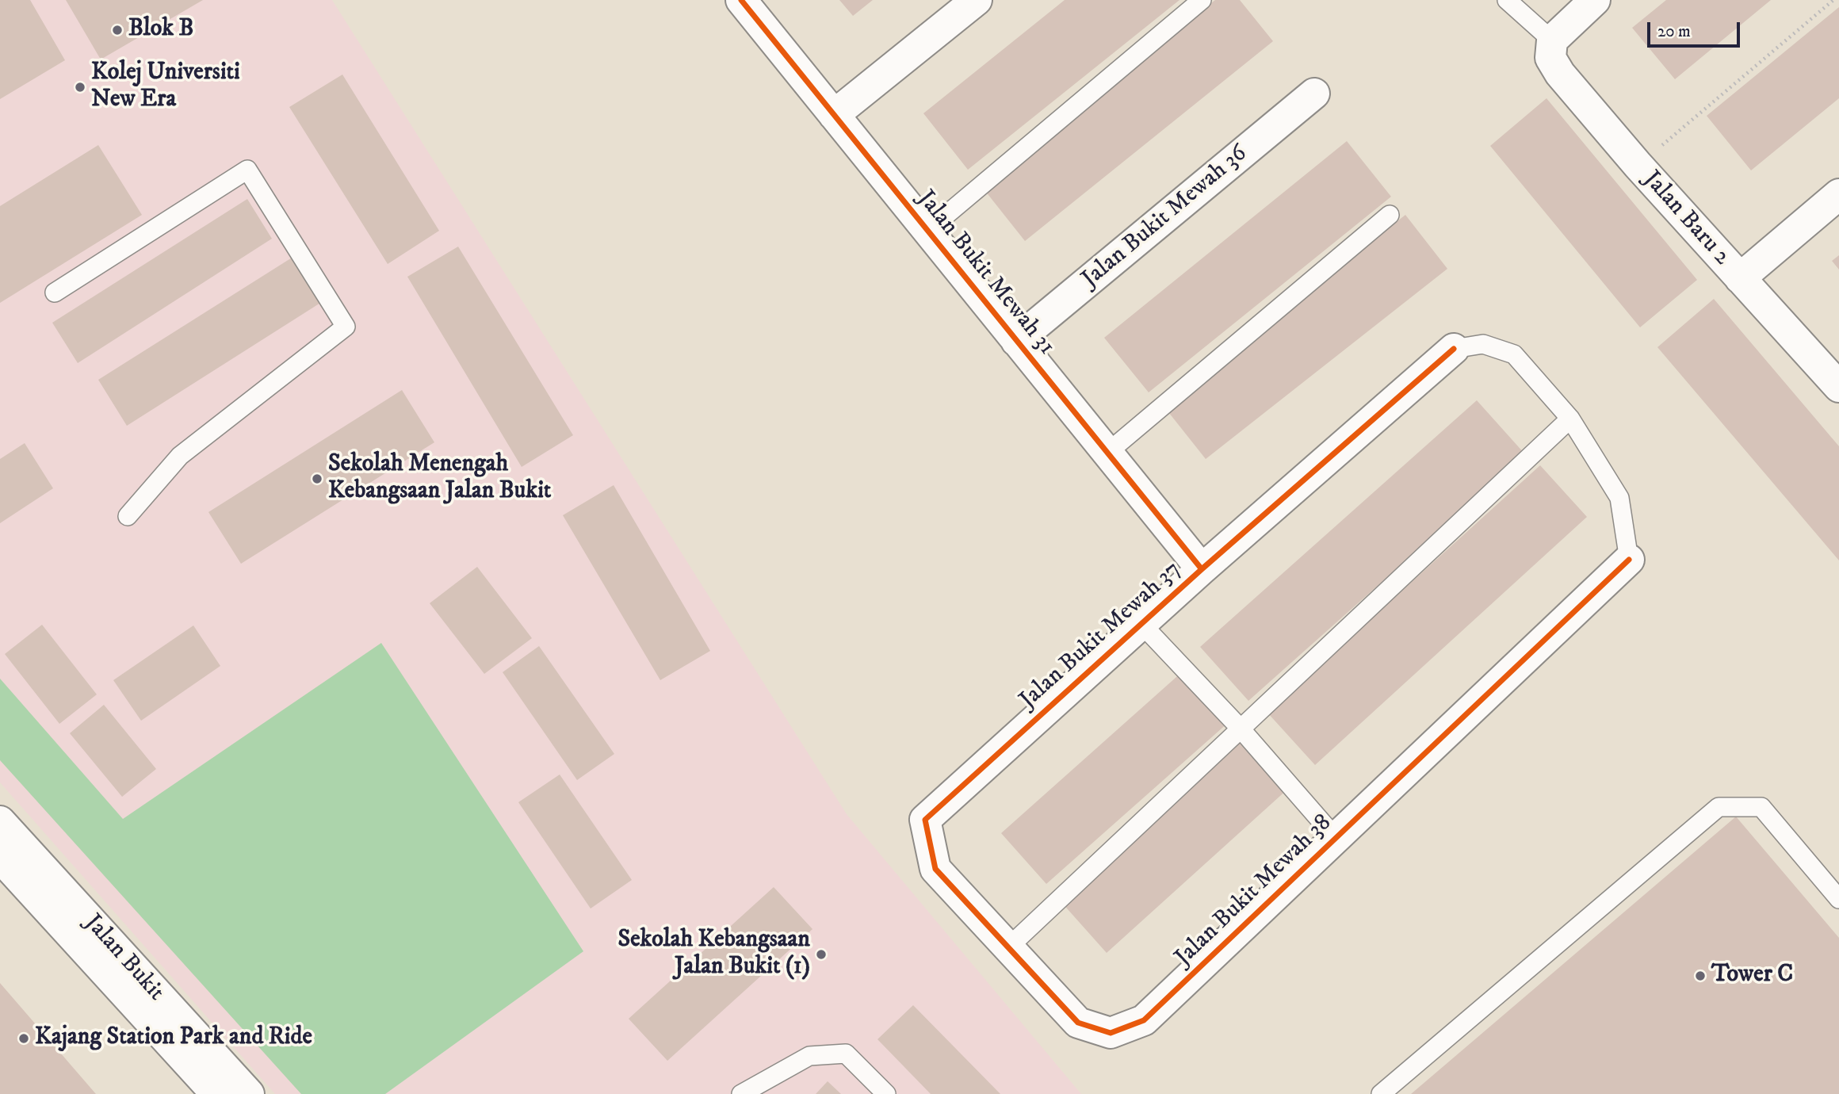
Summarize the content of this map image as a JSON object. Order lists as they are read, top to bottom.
{
  "streets": {
    "street": [
      "Jalan Bukit Mewah 36",
      "Jalan Baru 2",
      "Jalan Bukit Mewah 31",
      "Jalan Bukit Mewah 37",
      "Jalan Bukit Mewah 38",
      "Jalan Bukit"
    ]
  },
  "crossings": [
    ["Jalan Bukit Mewah 36", "Jalan Bukit Mewah 31"],
    ["Jalan Bukit Mewah 31", "Jalan Bukit Mewah 37"],
    ["Jalan Bukit Mewah 37", "Jalan Bukit Mewah 38"]
  ],
  "places": [
    "Blok B",
    "Kolej Universiti New Era",
    "Sekolah Menengah Kebangsaan Jalan Bukit",
    "Sekolah Kebangsaan Jalan Bukit (1)",
    "Tower C",
    "Kajang Station Park and Ride"
  ],
  "scale_bar": "20 m"
}
